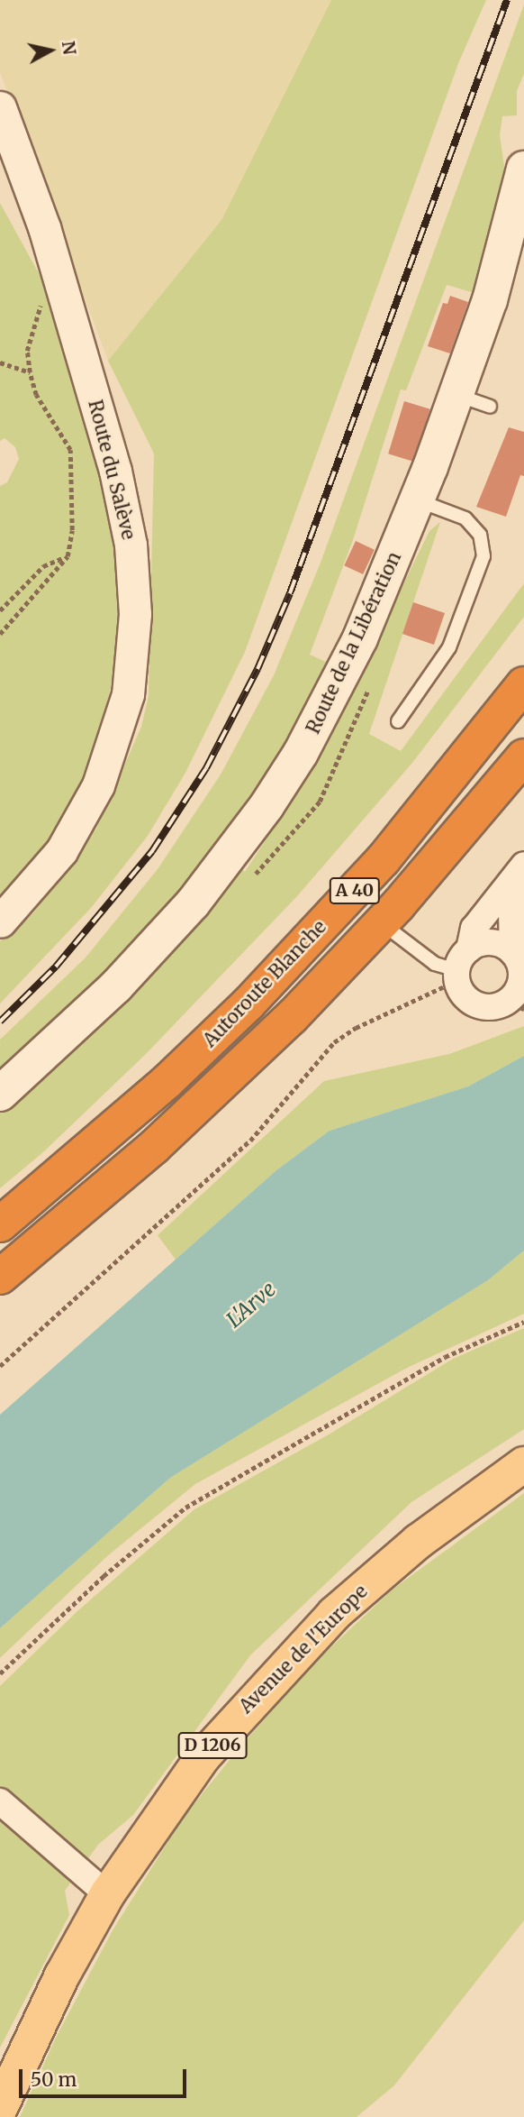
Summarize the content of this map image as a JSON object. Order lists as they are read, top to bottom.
{
  "streets": {
    "highway": ["A 40", "Autoroute Blanche"],
    "main road": ["Route de la Libération", "Avenue de l'Europe", "D 1206"],
    "street": ["Route du Salève"]
  },
  "water": ["L'Arve"],
  "scale_bar": "50 m",
  "north": "right"
}
